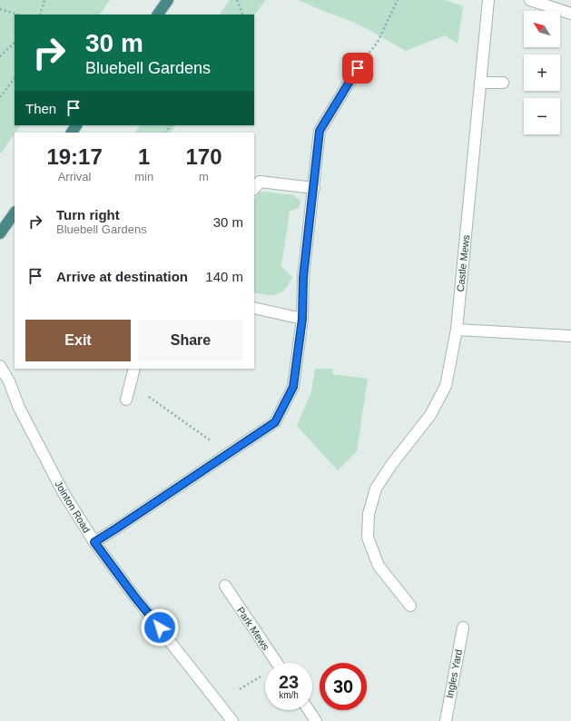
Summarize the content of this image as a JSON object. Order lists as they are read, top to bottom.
{
  "streets": {
    "street": [
      "Castle Mews",
      "Jointon Road",
      "Park Mews",
      "Ingles Yard"
    ]
  },
  "north": "top left",
  "page": {
    "map_buttons": ["+", "−"],
    "turn": ["30 m", "Bluebell Gardens"],
    "then": "Then",
    "eta": [
      "19:17",
      "Arrival",
      "1",
      "min",
      "170",
      "m"
    ],
    "list": [
      {
        "name": "Turn right",
        "note": "Bluebell Gardens",
        "value": "30 m"
      },
      {
        "name": "Arrive at destination",
        "value": "140 m"
      }
    ],
    "buttons": ["Exit", "Share"],
    "speed": "23 km/h",
    "limit": "30"
  }
}
